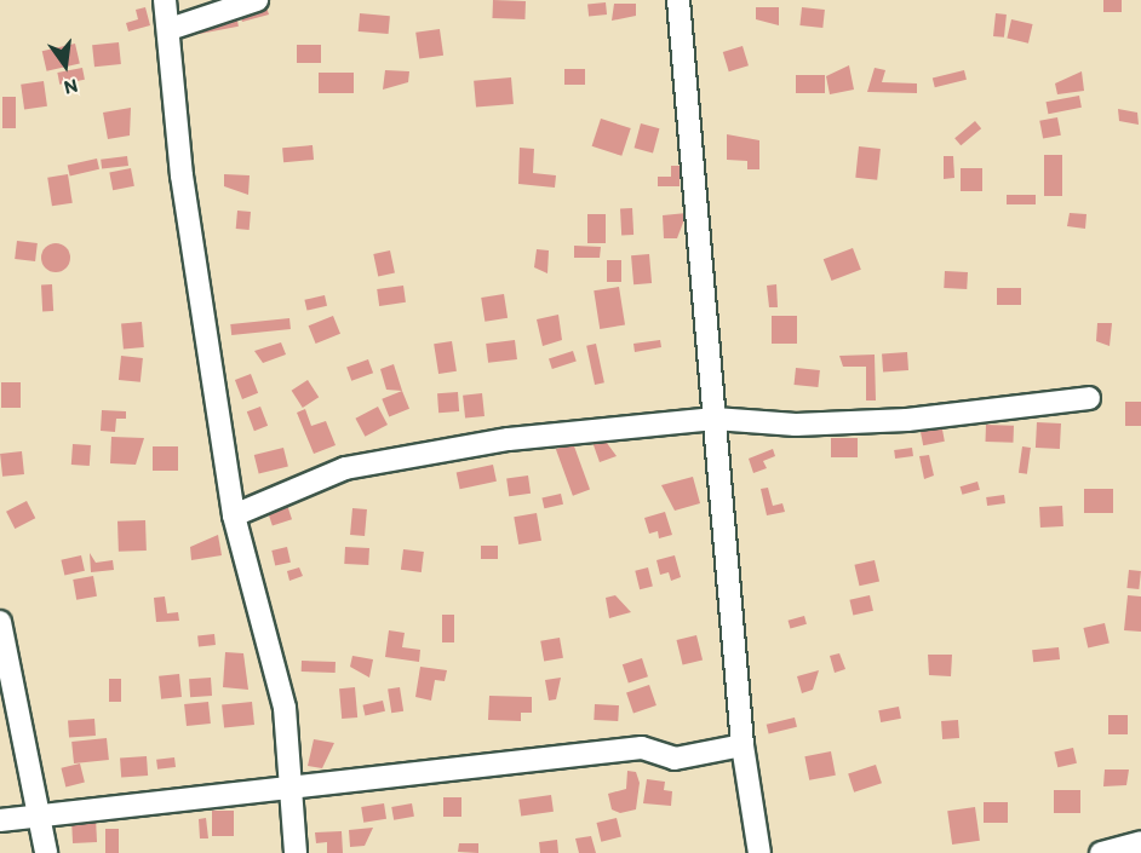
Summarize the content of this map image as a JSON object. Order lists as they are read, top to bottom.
{
  "north": "bottom"
}
